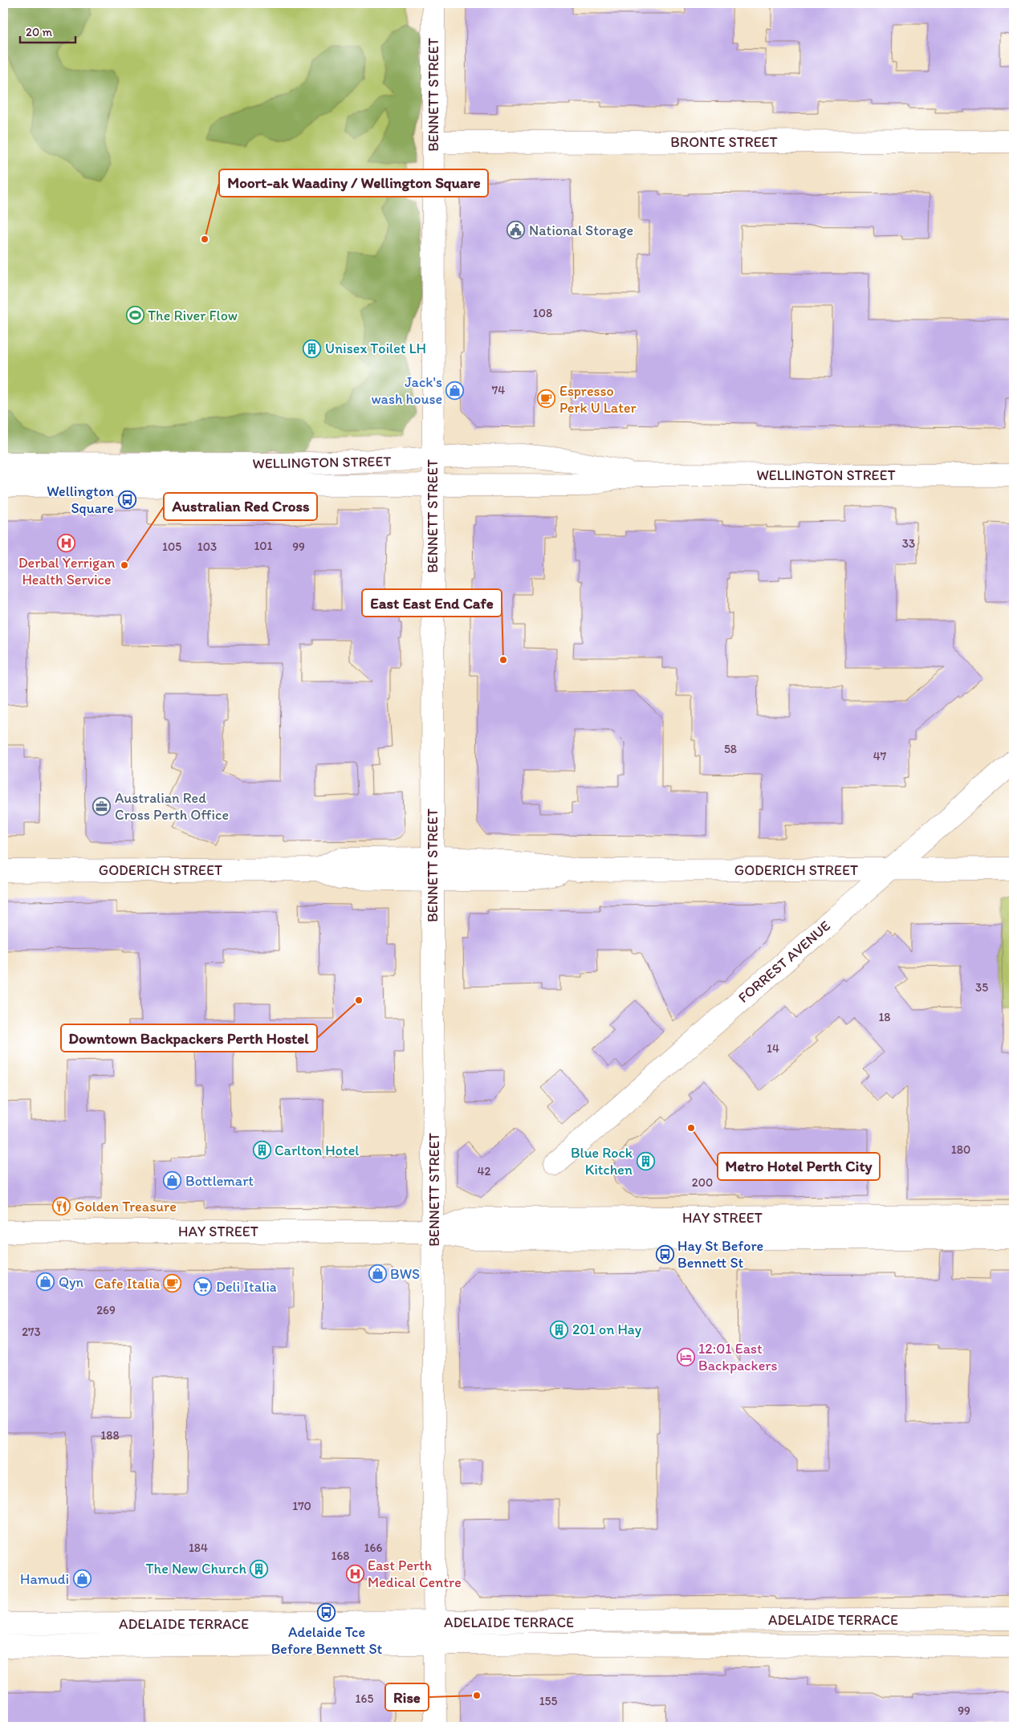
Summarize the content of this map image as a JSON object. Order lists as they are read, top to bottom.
{
  "streets": {
    "main road": [
      "BENNETT STREET",
      "BRONTE STREET",
      "WELLINGTON STREET",
      "GODERICH STREET",
      "FORREST AVENUE",
      "HAY STREET",
      "ADELAIDE TERRACE"
    ]
  },
  "crossings": [
    ["BENNETT STREET", "BRONTE STREET"],
    ["BENNETT STREET", "WELLINGTON STREET"],
    ["BENNETT STREET", "GODERICH STREET"],
    ["BENNETT STREET", "HAY STREET"],
    ["BENNETT STREET", "ADELAIDE TERRACE"],
    ["GODERICH STREET", "FORREST AVENUE"]
  ],
  "places": {
    "public building": ["National Storage"],
    "other": [
      "Moort-ak Waadiny / Wellington Square",
      "Australian Red Cross",
      "East East End Cafe",
      "Downtown Backpackers Perth Hostel",
      "Metro Hotel Perth City",
      "Rise"
    ],
    "sports": ["The River Flow"],
    "building": [
      "Unisex Toilet LH",
      "Carlton Hotel",
      "Blue Rock Kitchen",
      "201 on Hay",
      "The New Church"
    ],
    "shop": [
      "Jack's wash house",
      "Bottlemart",
      "BWS",
      "Qyn",
      "Hamudi"
    ],
    "cafe": ["Espresso Perk U Later", "Cafe Italia"],
    "bus stop": ["Wellington Square", "Hay St Before Bennett St", "Adelaide Tce Before Bennett St"],
    "hospital": ["Derbal Yerrigan Health Service", "East Perth Medical Centre"],
    "office": ["Australian Red Cross Perth Office"],
    "restaurant": ["Golden Treasure"],
    "supermarket": ["Deli Italia"],
    "hotel": ["12:01 East Backpackers"]
  },
  "house_numbers": [
    "108",
    "74",
    "33",
    "101",
    "105",
    "103",
    "99",
    "58",
    "47",
    "35",
    "18",
    "14",
    "180",
    "42",
    "200",
    "269",
    "273",
    "188",
    "170",
    "184",
    "166",
    "168",
    "165",
    "155",
    "99"
  ],
  "scale_bar": "20 m"
}
